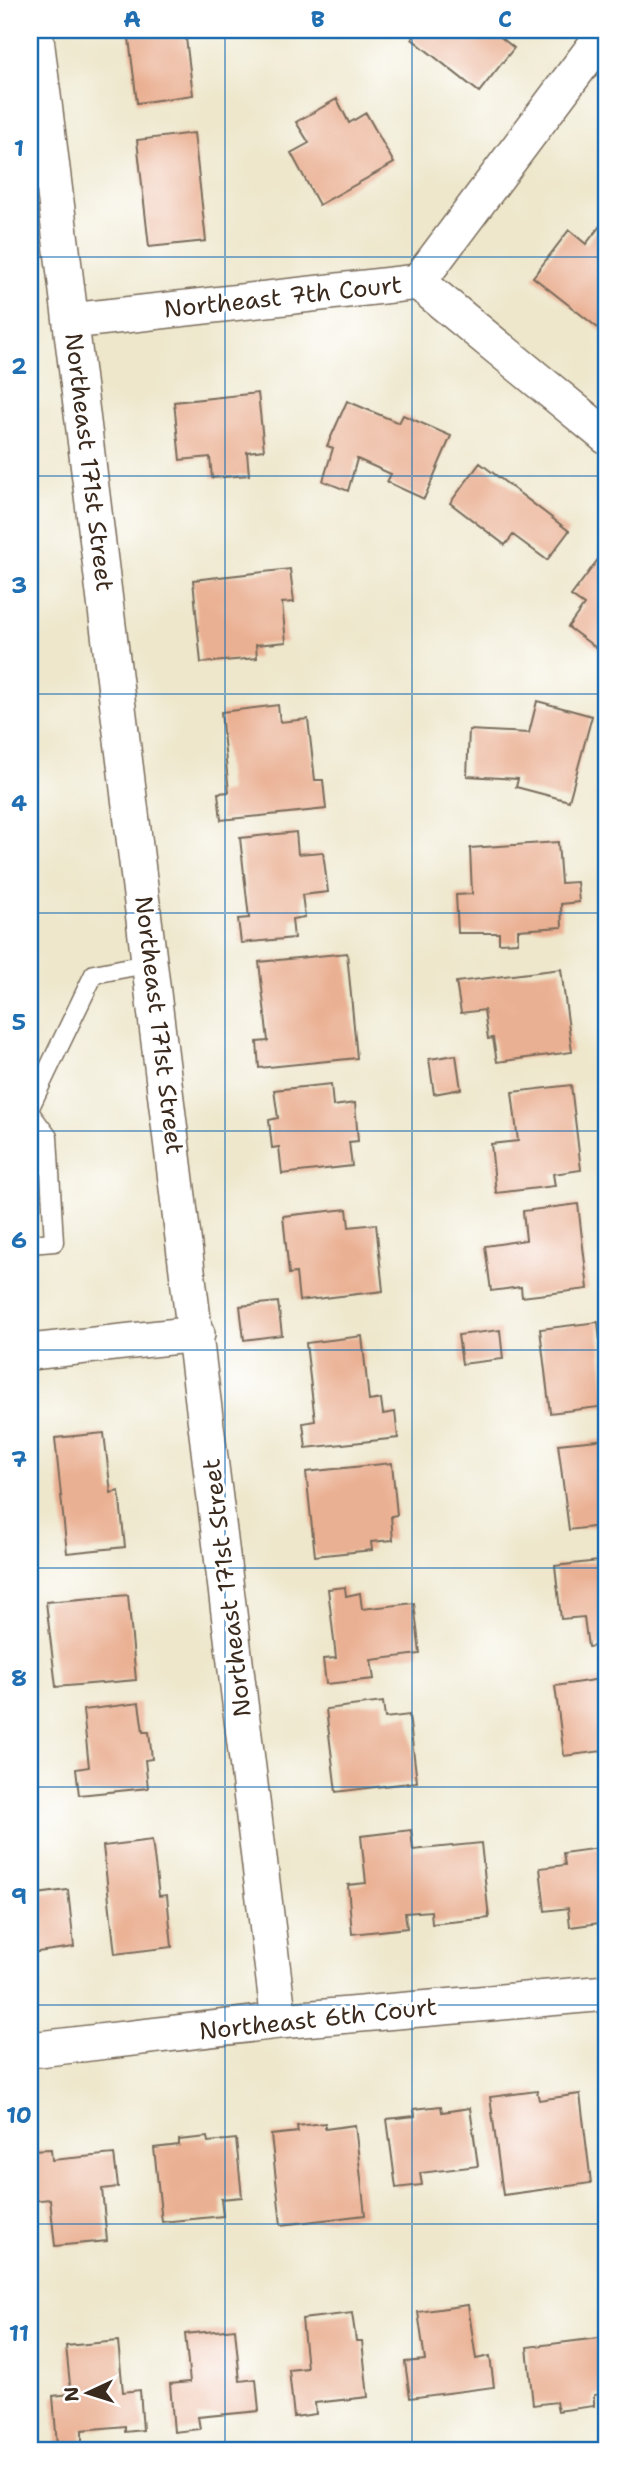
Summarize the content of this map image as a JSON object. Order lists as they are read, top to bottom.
{
  "streets": {
    "street": ["Northeast 7th Court", "Northeast 171st Street", "Northeast 6th Court"]
  },
  "crossings": [
    ["Northeast 7th Court", "Northeast 171st Street"],
    ["Northeast 171st Street", "Northeast 6th Court"]
  ],
  "north": "left",
  "grid": {
    "columns": ["A", "B", "C"],
    "rows": [
      "1",
      "2",
      "3",
      "4",
      "5",
      "6",
      "7",
      "8",
      "9",
      "10",
      "11"
    ]
  }
}
